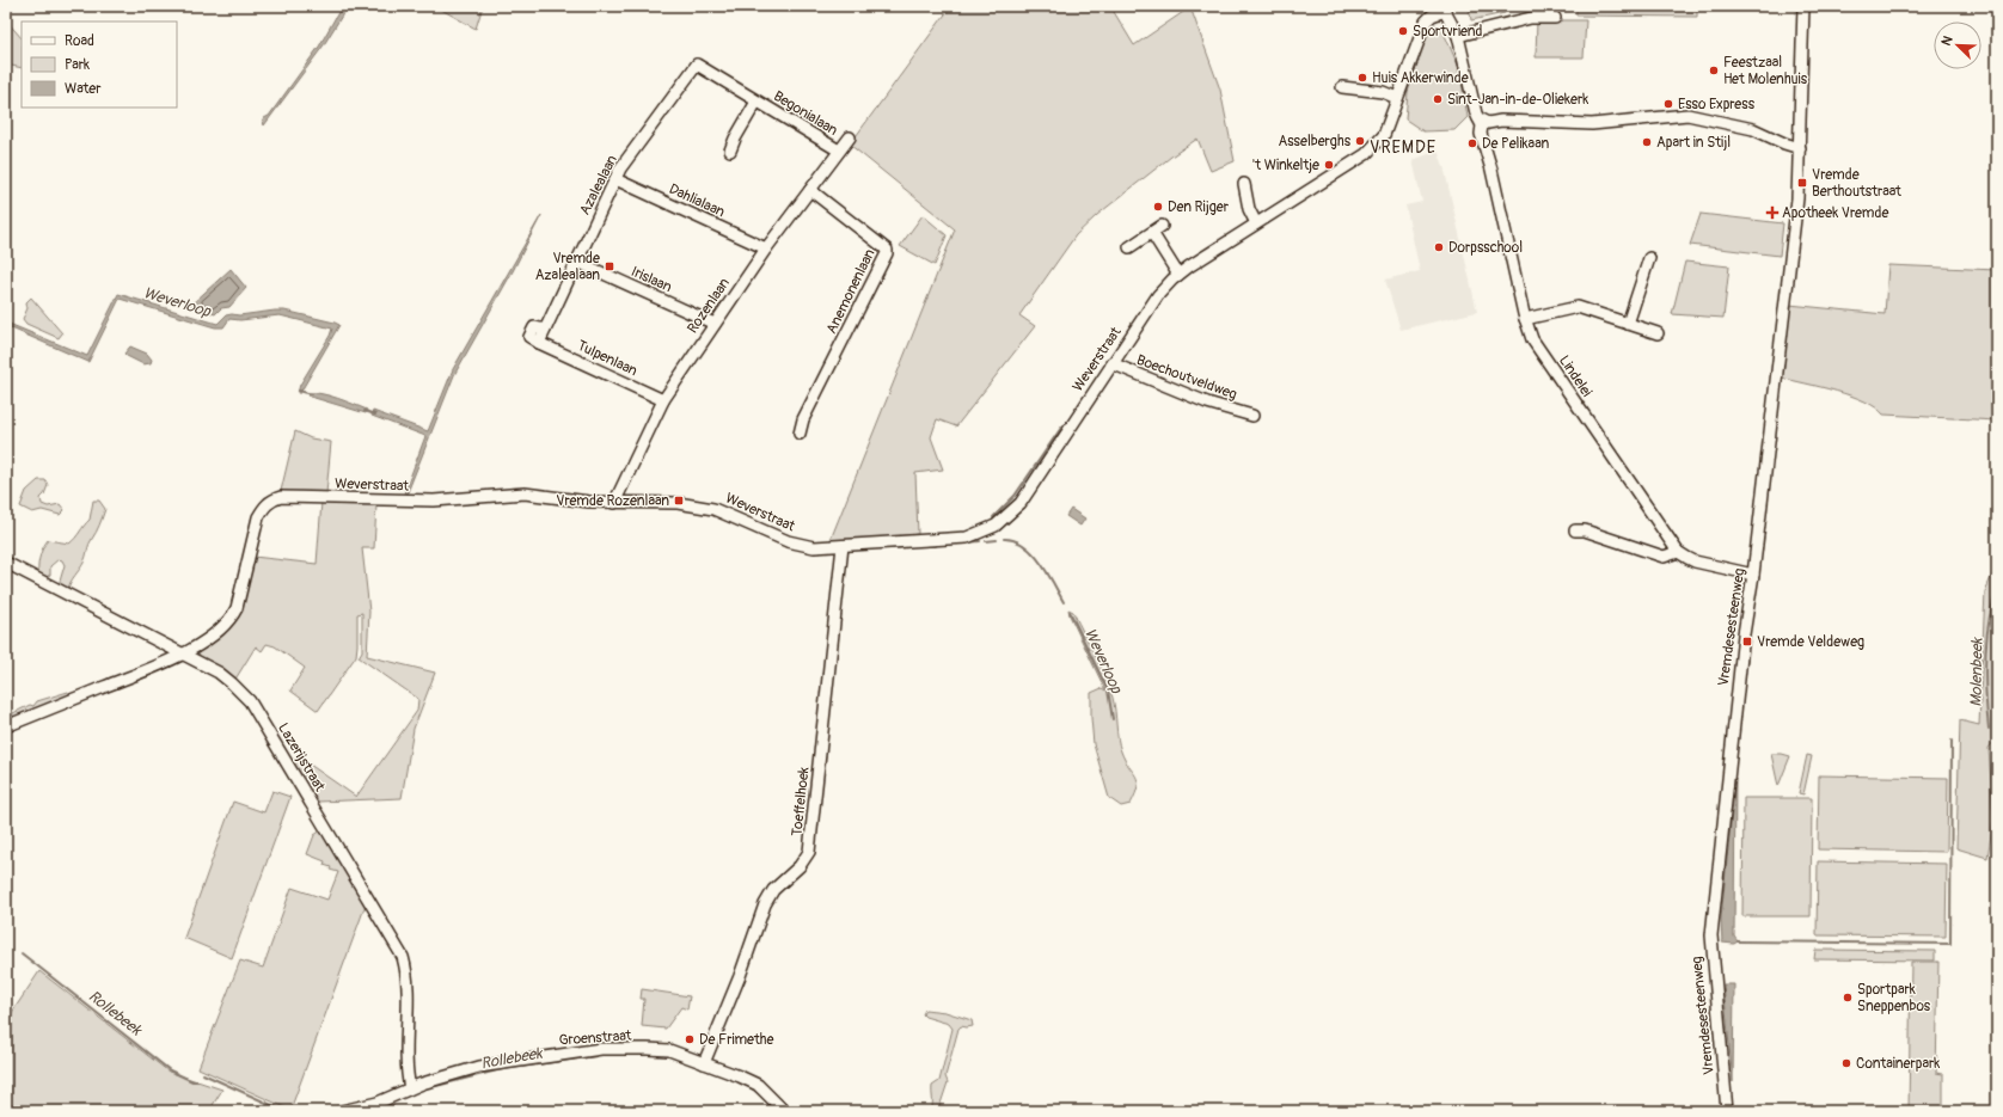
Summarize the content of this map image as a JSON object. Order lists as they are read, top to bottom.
{
  "streets": {
    "street": [
      "Begonialaan",
      "Azalealaan",
      "Dahlialaan",
      "Irislaan",
      "Anemonenlaan",
      "Rozenlaan",
      "Tulpenlaan",
      "Weverstraat",
      "Lindelei",
      "Boechoutveldweg",
      "Vremdesesteenweg",
      "Lazerijstraat",
      "Toeffelhoek",
      "Groenstraat"
    ]
  },
  "crossings": [
    ["Begonialaan", "Azalealaan"],
    ["Begonialaan", "Rozenlaan"],
    ["Azalealaan", "Dahlialaan"],
    ["Azalealaan", "Irislaan"],
    ["Azalealaan", "Tulpenlaan"],
    ["Dahlialaan", "Rozenlaan"],
    ["Irislaan", "Rozenlaan"],
    ["Anemonenlaan", "Rozenlaan"],
    ["Rozenlaan", "Tulpenlaan"],
    ["Rozenlaan", "Weverstraat"],
    ["Weverstraat", "Boechoutveldweg"],
    ["Weverstraat", "Lazerijstraat"],
    ["Weverstraat", "Toeffelhoek"],
    ["Lindelei", "Vremdesesteenweg"],
    ["Lazerijstraat", "Groenstraat"],
    ["Toeffelhoek", "Groenstraat"]
  ],
  "districts": ["VREMDE"],
  "water": ["Weverloop", "Molenbeek", "Rollebeek"],
  "places": {
    "other": [
      "Sportvriend",
      "Feestzaal Het Molenhuis",
      "Huis Akkerwinde",
      "Sint-Jan-in-de-Oliekerk",
      "Esso Express",
      "Asselberghs",
      "Apart in Stijl",
      "De Pelikaan",
      "'t Winkeltje",
      "Den Rijger",
      "Dorpsschool",
      "Sportpark Sneppenbos",
      "De Frimethe",
      "Containerpark"
    ],
    "transit": [
      "Vremde Berthoutstraat",
      "Vremde Azalealaan",
      "Vremde Rozenlaan",
      "Vremde Veldeweg"
    ],
    "health": ["Apotheek Vremde"]
  },
  "legend": ["Road", "Park", "Water"],
  "north": "top left"
}
